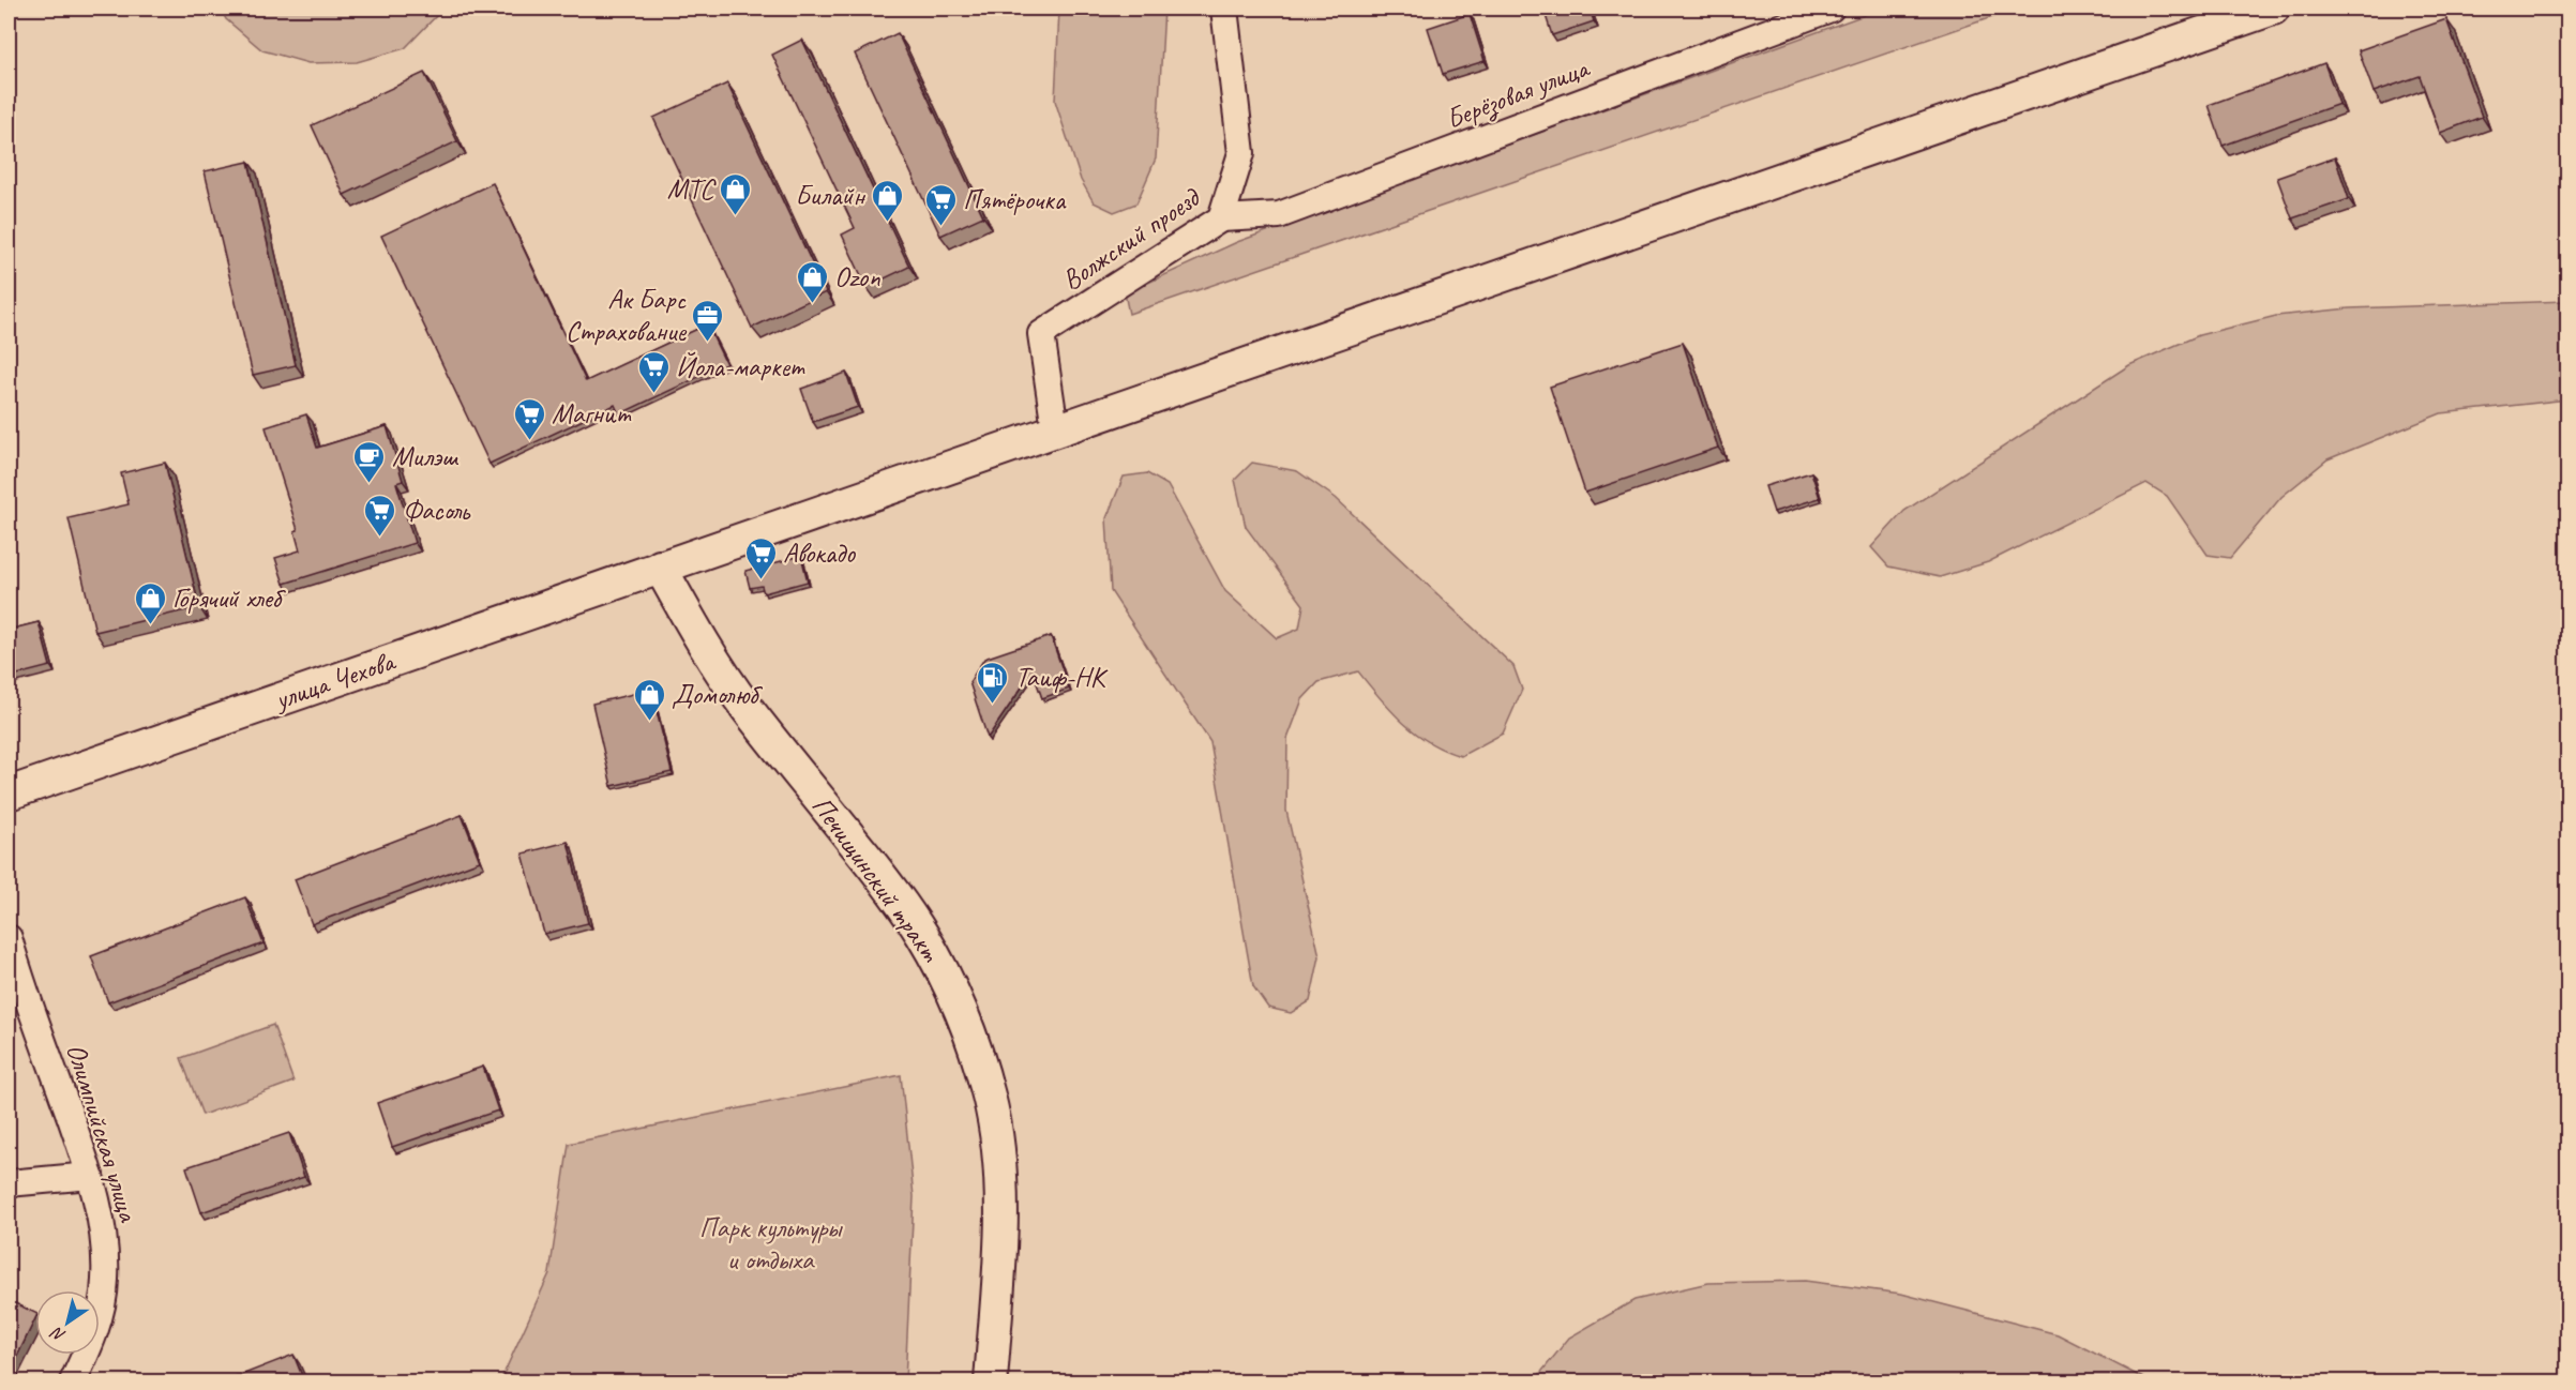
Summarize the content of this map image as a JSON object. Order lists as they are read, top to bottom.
{
  "streets": {
    "street": [
      "Берёзовая улица",
      "Волжский проезд",
      "улица Чехова",
      "Печищинский тракт",
      "Олимпийская улица"
    ]
  },
  "crossings": [
    ["Берёзовая улица", "Волжский проезд"],
    ["Волжский проезд", "улица Чехова"],
    ["улица Чехова", "Печищинский тракт"]
  ],
  "parks": ["Парк культуры и отдыха"],
  "places": {
    "shop": [
      "МТС",
      "Билайн",
      "Ozon",
      "Горячий хлеб",
      "Домолюб"
    ],
    "supermarket": [
      "Пятёрочка",
      "Йола-маркет",
      "Магнит",
      "Фасоль",
      "Авокадо"
    ],
    "office": ["Ак Барс Страхование"],
    "cafe": ["Милэш"],
    "fuel station": ["Таиф-НК"]
  },
  "north": "bottom left"
}
